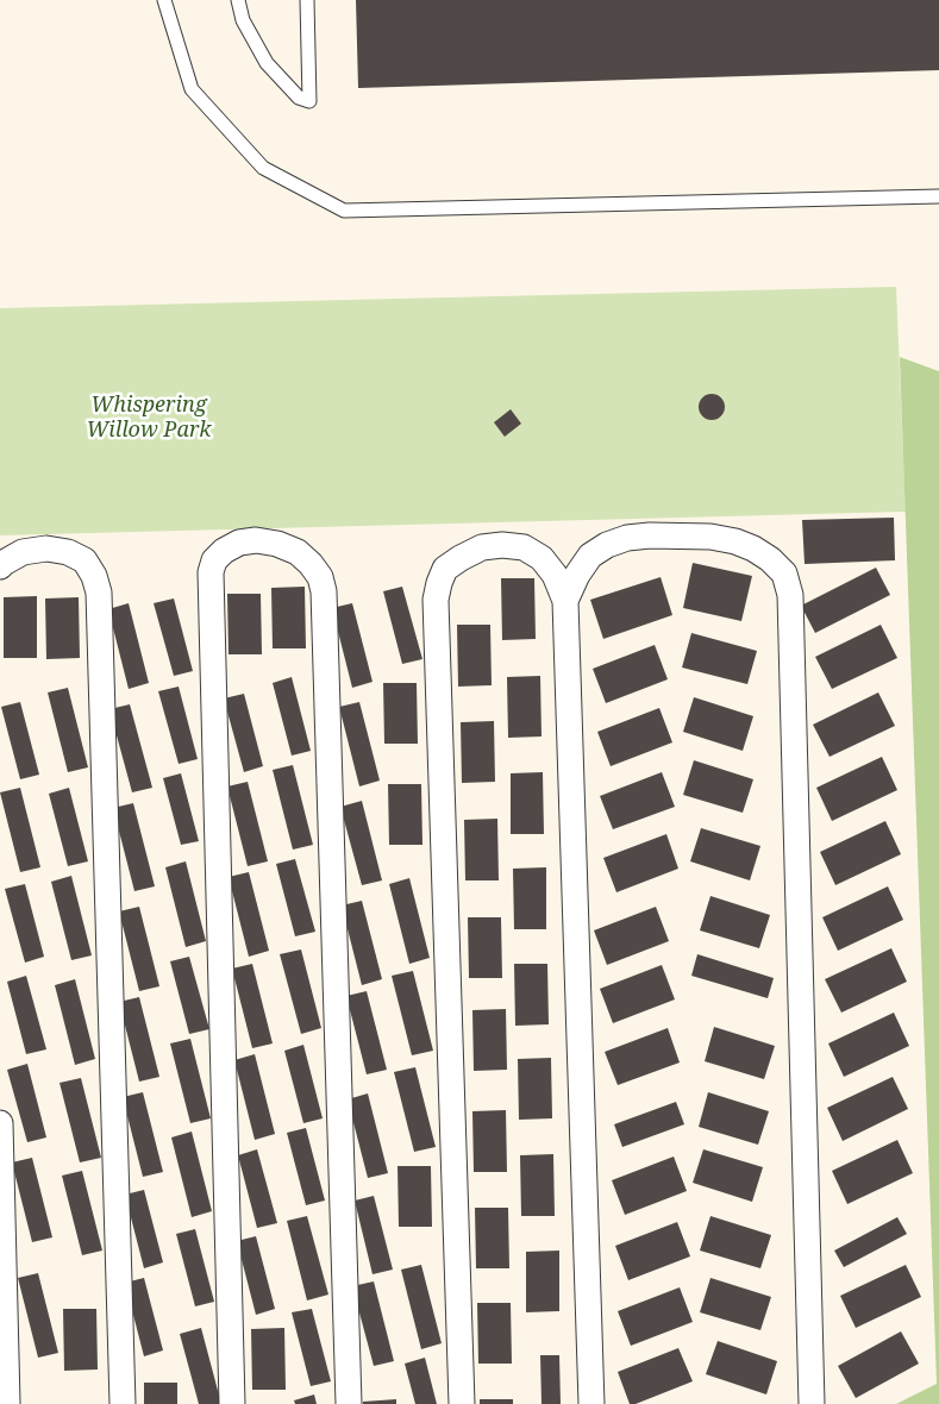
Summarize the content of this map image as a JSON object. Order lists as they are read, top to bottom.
{
  "parks": ["Whispering Willow Park"]
}
